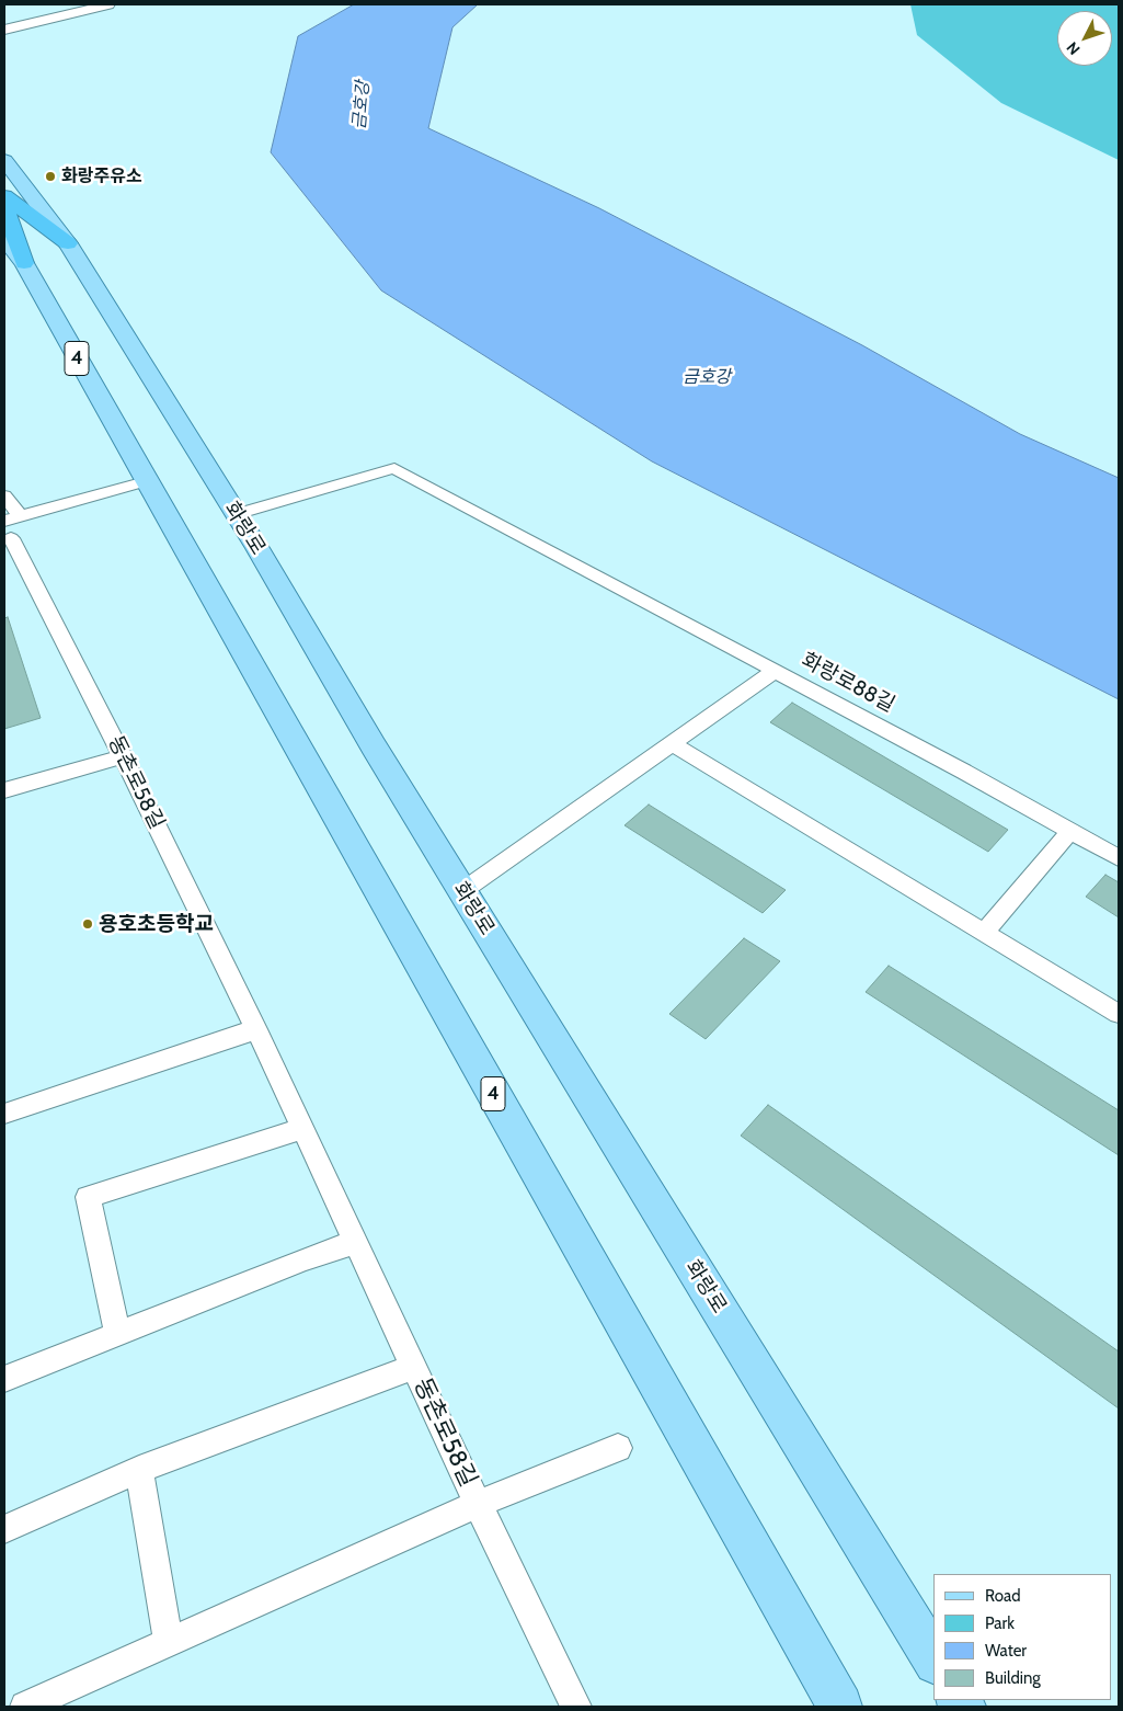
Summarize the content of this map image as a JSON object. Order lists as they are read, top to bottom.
{
  "streets": {
    "main road": ["4", "화랑로"],
    "street": ["화랑로88길", "동촌로58길"]
  },
  "crossings": [
    ["화랑로", "화랑로88길"]
  ],
  "water": ["금호강"],
  "places": ["화랑주유소", "용호초등학교"],
  "legend": [
    "Road",
    "Park",
    "Water",
    "Building"
  ],
  "north": "bottom left"
}
